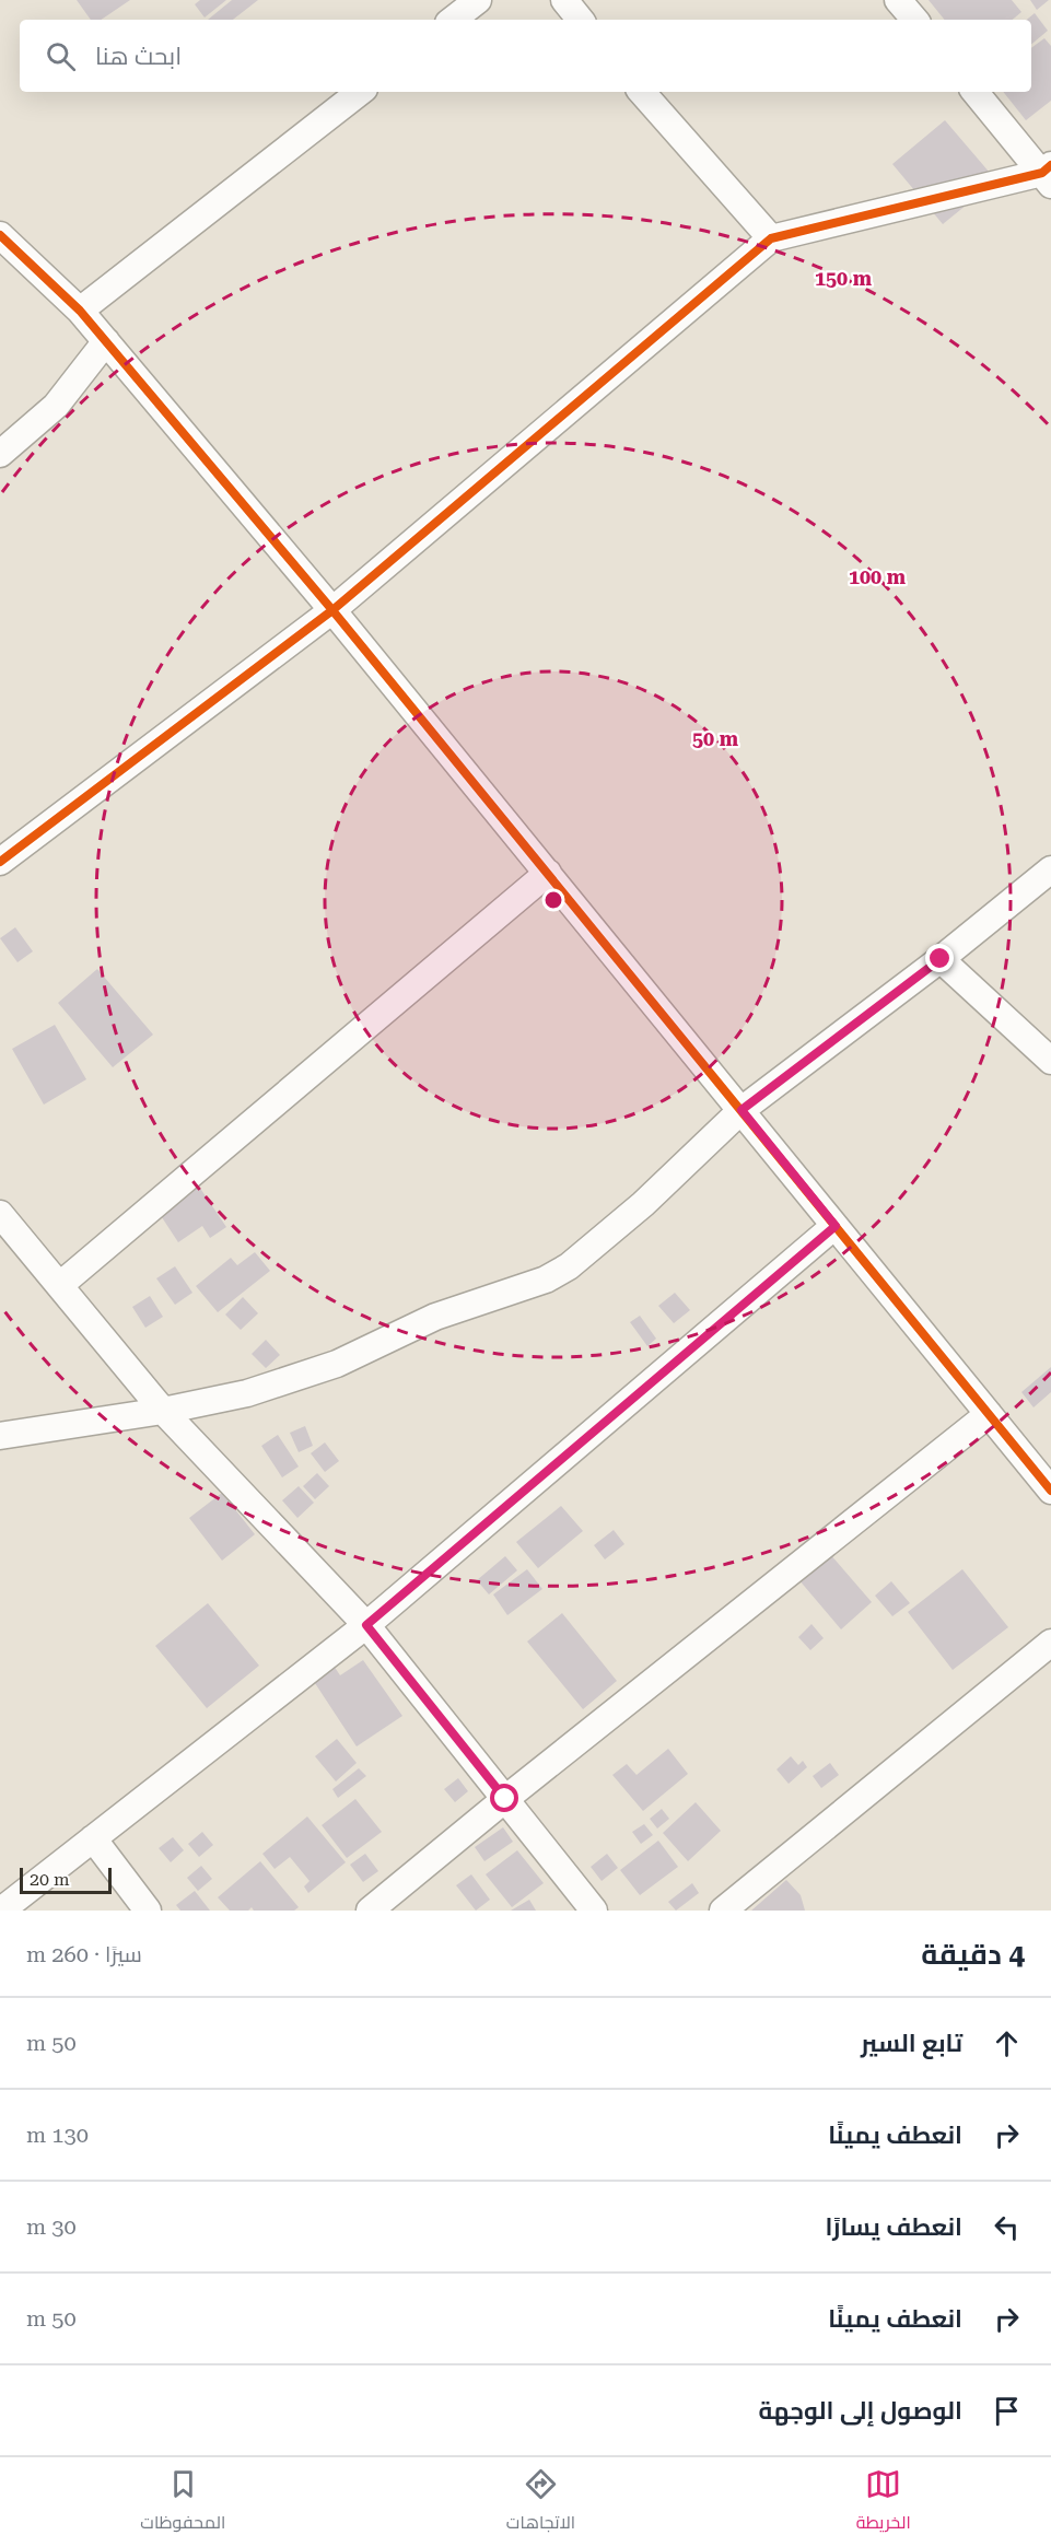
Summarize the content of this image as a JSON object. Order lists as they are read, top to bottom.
{
  "scale_bar": "20 m",
  "page": {
    "search": "ابحث هنا",
    "scale": "20 m",
    "heading": ["4 دقيقة", "سيرًا · 260 m"],
    "list": [
      ["تابع السير", "50 m"],
      ["انعطف يمينًا", "130 m"],
      ["انعطف يسارًا", "30 m"],
      ["انعطف يمينًا", "50 m"],
      "الوصول إلى الوجهة"
    ],
    "nav": ["الخريطة", "الاتجاهات", "المحفوظات"]
  },
  "rings": ["150 m", "100 m", "50 m"]
}
